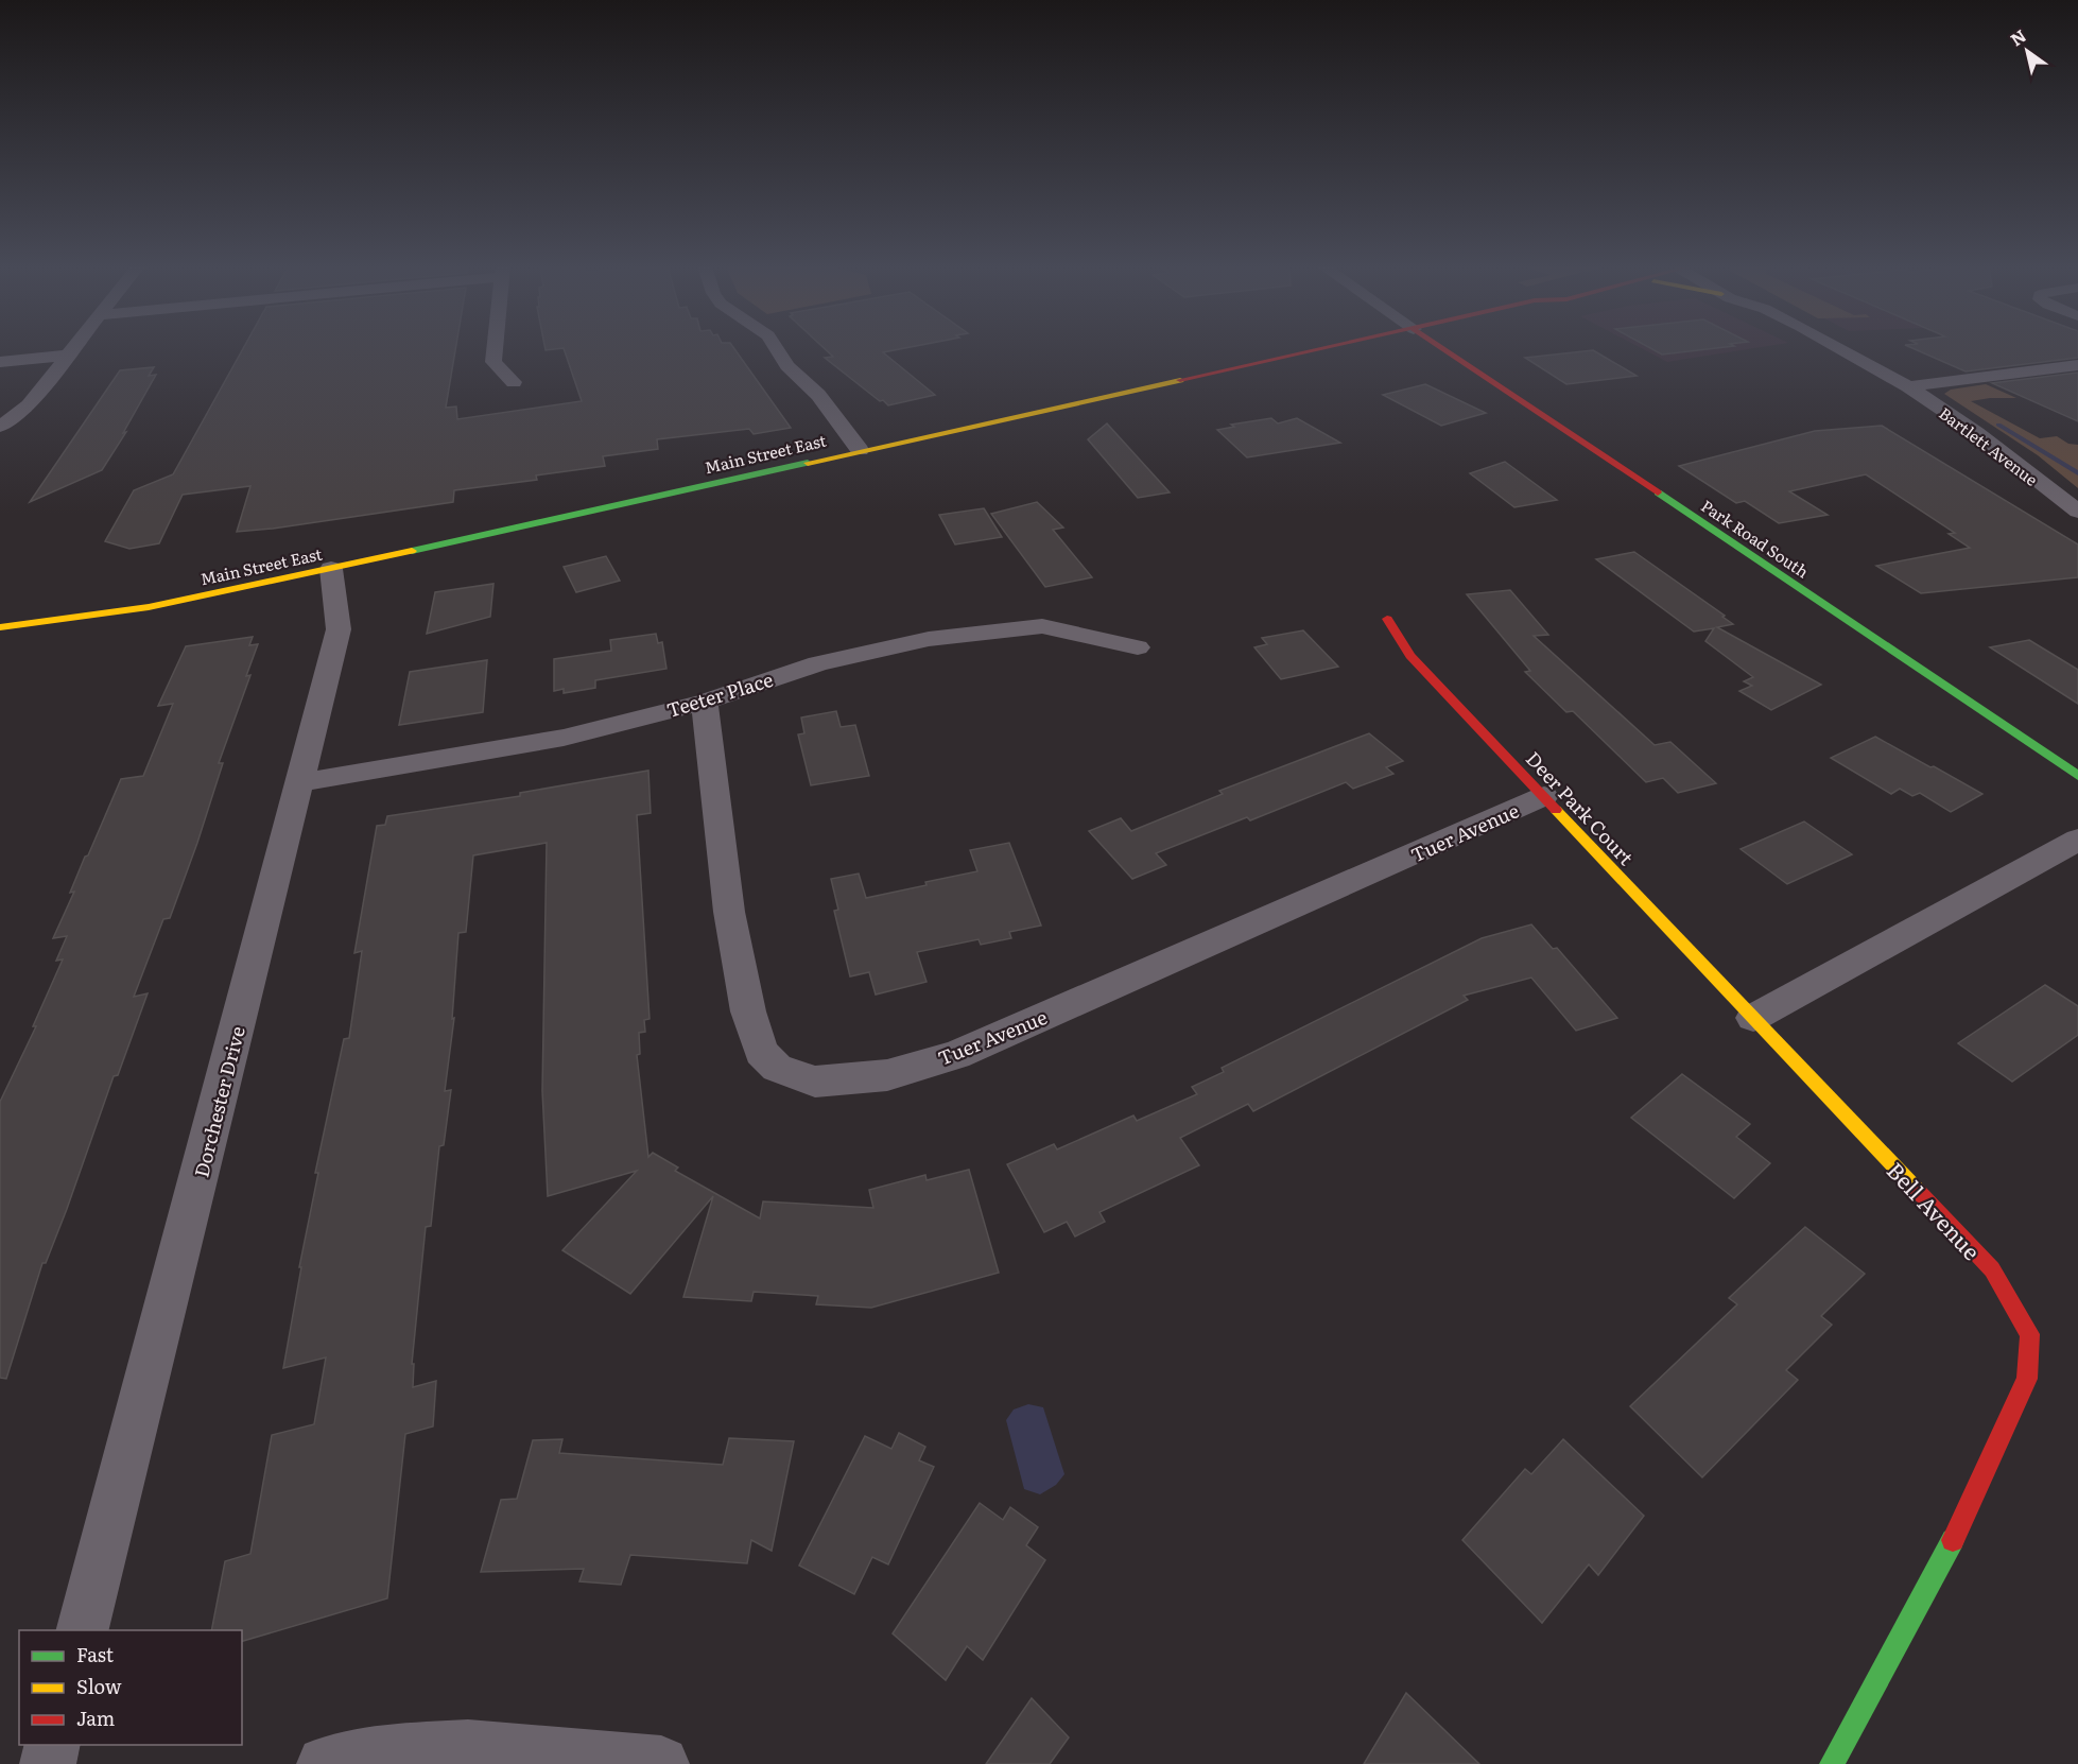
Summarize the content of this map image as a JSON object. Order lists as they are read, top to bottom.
{
  "streets": {
    "main road": [
      "Main Street East",
      "Park Road South",
      "Deer Park Court",
      "Bell Avenue"
    ],
    "street": [
      "Bartlett Avenue",
      "Teeter Place",
      "Tuer Avenue",
      "Dorchester Drive"
    ]
  },
  "crossings": [
    ["Main Street East", "Dorchester Drive"],
    ["Teeter Place", "Tuer Avenue"],
    ["Teeter Place", "Dorchester Drive"],
    ["Deer Park Court", "Tuer Avenue"],
    ["Deer Park Court", "Bell Avenue"]
  ],
  "legend": ["Fast", "Slow", "Jam"],
  "north": "top left"
}
